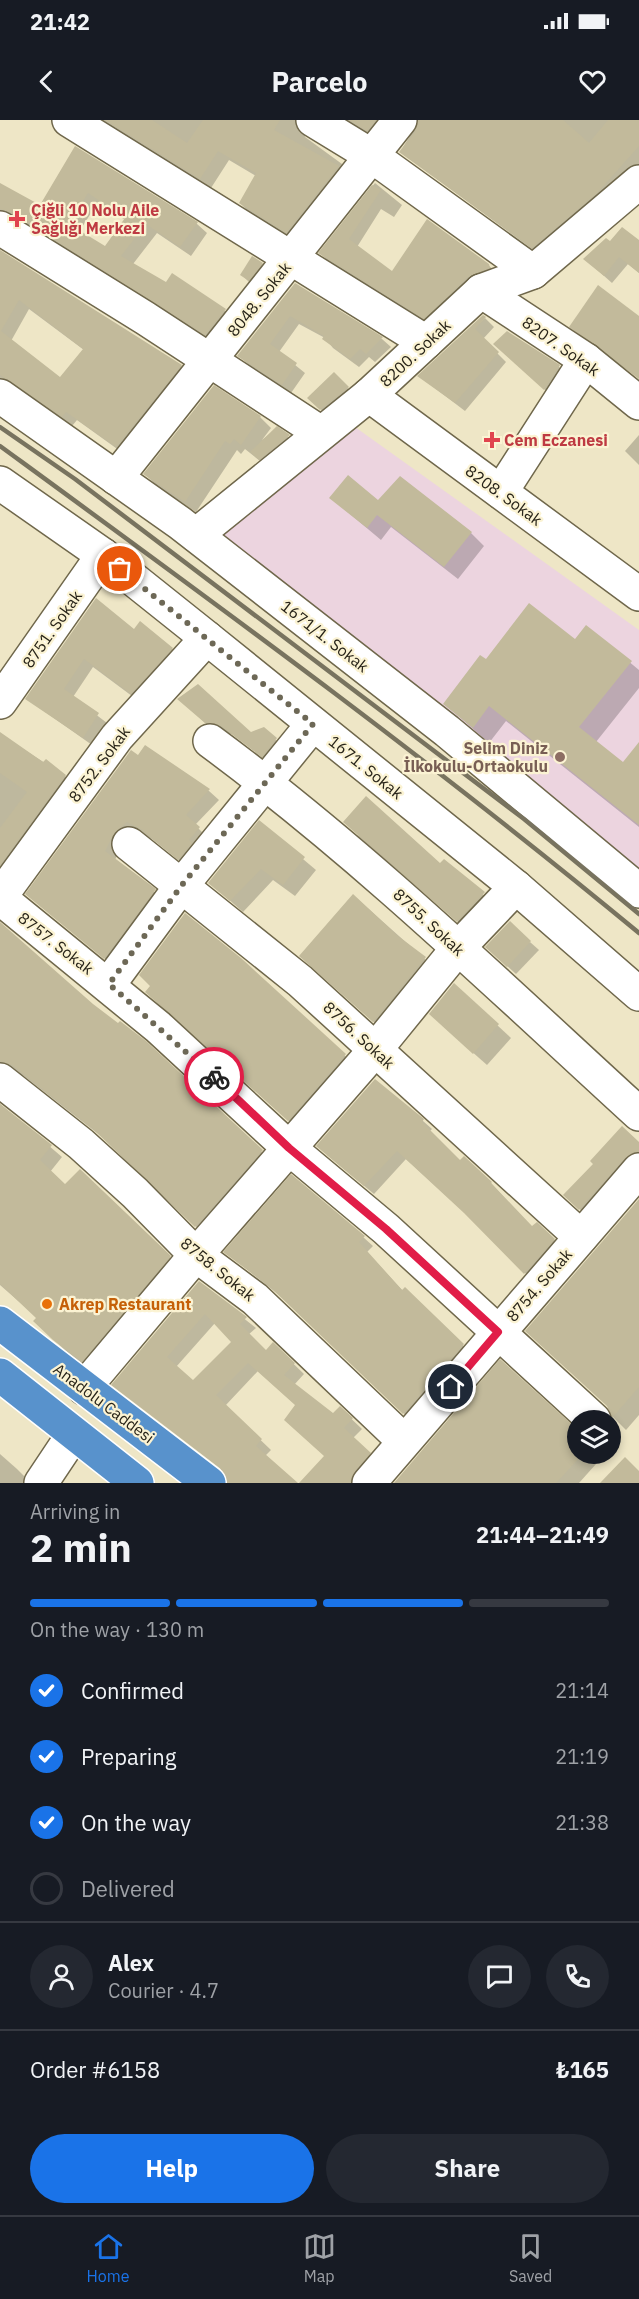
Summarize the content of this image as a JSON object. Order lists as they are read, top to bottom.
{
  "streets": {
    "highway": ["Anadolu Caddesi"],
    "street": [
      "8048. Sokak",
      "8207. Sokak",
      "8200. Sokak",
      "8208. Sokak",
      "8751. Sokak",
      "1671/1. Sokak",
      "8752. Sokak",
      "1671. Sokak",
      "8755. Sokak",
      "8757. Sokak",
      "8756. Sokak",
      "8758. Sokak",
      "8754. Sokak"
    ]
  },
  "crossings": [
    ["8048. Sokak", "1671/1. Sokak"],
    ["8207. Sokak", "8200. Sokak"],
    ["8200. Sokak", "8208. Sokak"],
    ["8200. Sokak", "1671/1. Sokak"],
    ["8751. Sokak", "1671. Sokak"],
    ["8752. Sokak", "1671. Sokak"],
    ["8752. Sokak", "8757. Sokak"],
    ["8757. Sokak", "8754. Sokak"],
    ["8756. Sokak", "8754. Sokak"],
    ["8758. Sokak", "8754. Sokak"]
  ],
  "places": {
    "health": ["Çiğli 10 Nolu Aile Sağlığı Merkezi", "Cem Eczanesi"],
    "other": ["Selim Diniz İlkokulu-Ortaokulu", "Akrep Restaurant"]
  },
  "page": {
    "status": "21:42",
    "header": "Parcelo",
    "heading": ["2 min", "Arriving in", "21:44–21:49"],
    "panel": [
      "Alex",
      "Courier · 4.7",
      "Order #6158",
      "₺165"
    ],
    "bar": "On the way · 130 m",
    "list": [
      ["Confirmed", "21:14"],
      ["Preparing", "21:19"],
      ["On the way", "21:38"],
      "Delivered"
    ],
    "buttons": ["Help", "Share"],
    "tabs": ["Home", "Map", "Saved"]
  }
}
